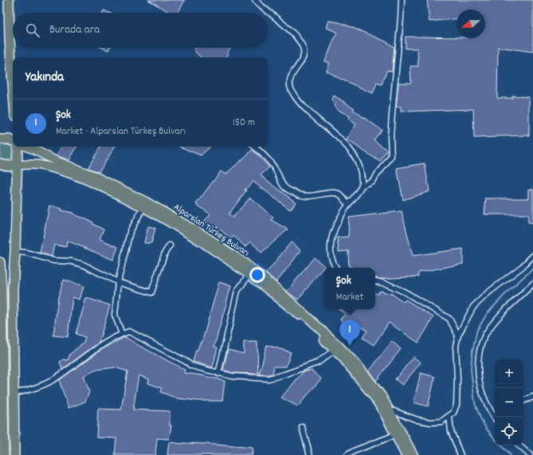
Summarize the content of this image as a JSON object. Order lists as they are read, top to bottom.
{
  "streets": {
    "main road": ["Alparslan Türkeş Bulvarı"]
  },
  "north": "left",
  "page": {
    "search": "Burada ara",
    "heading": "Yakında",
    "list": [
      {
        "mark": "1",
        "name": "Şok",
        "note": "Market · Alparslan Türkeş Bulvarı",
        "value": "150 m"
      }
    ],
    "popup": ["Şok", "Market"],
    "pins": "1",
    "map_buttons": ["+", "−"]
  }
}
